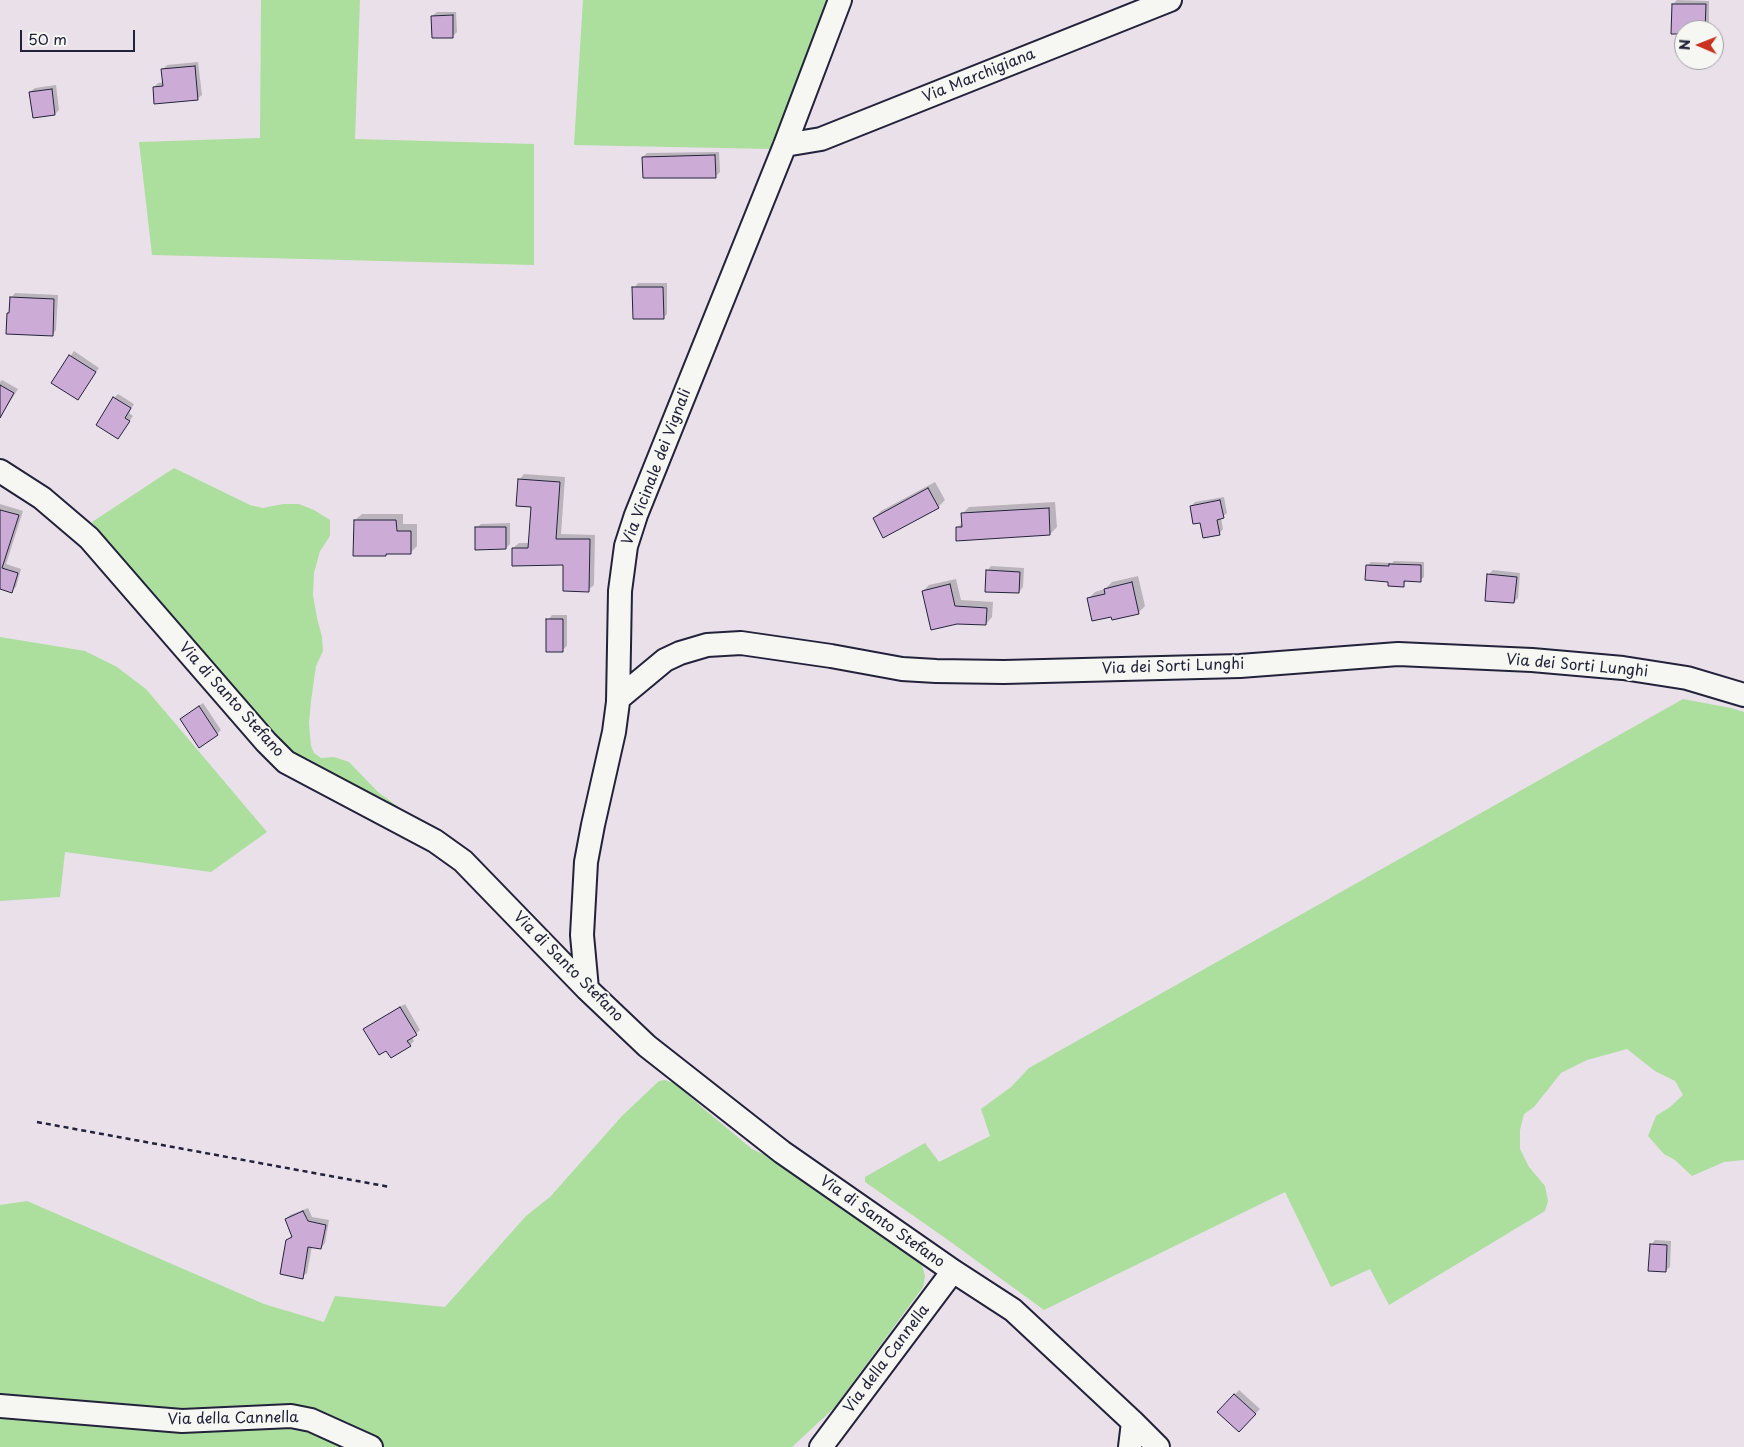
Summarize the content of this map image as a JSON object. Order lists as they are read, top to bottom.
{
  "streets": {
    "street": [
      "Via Marchigiana",
      "Via Vicinale dei Vignali",
      "Via dei Sorti Lunghi",
      "Via di Santo Stefano",
      "Via della Cannella"
    ]
  },
  "crossings": [
    ["Via Marchigiana", "Via Vicinale dei Vignali"],
    ["Via Vicinale dei Vignali", "Via dei Sorti Lunghi"],
    ["Via Vicinale dei Vignali", "Via di Santo Stefano"],
    ["Via di Santo Stefano", "Via della Cannella"]
  ],
  "scale_bar": "50 m",
  "north": "left"
}
